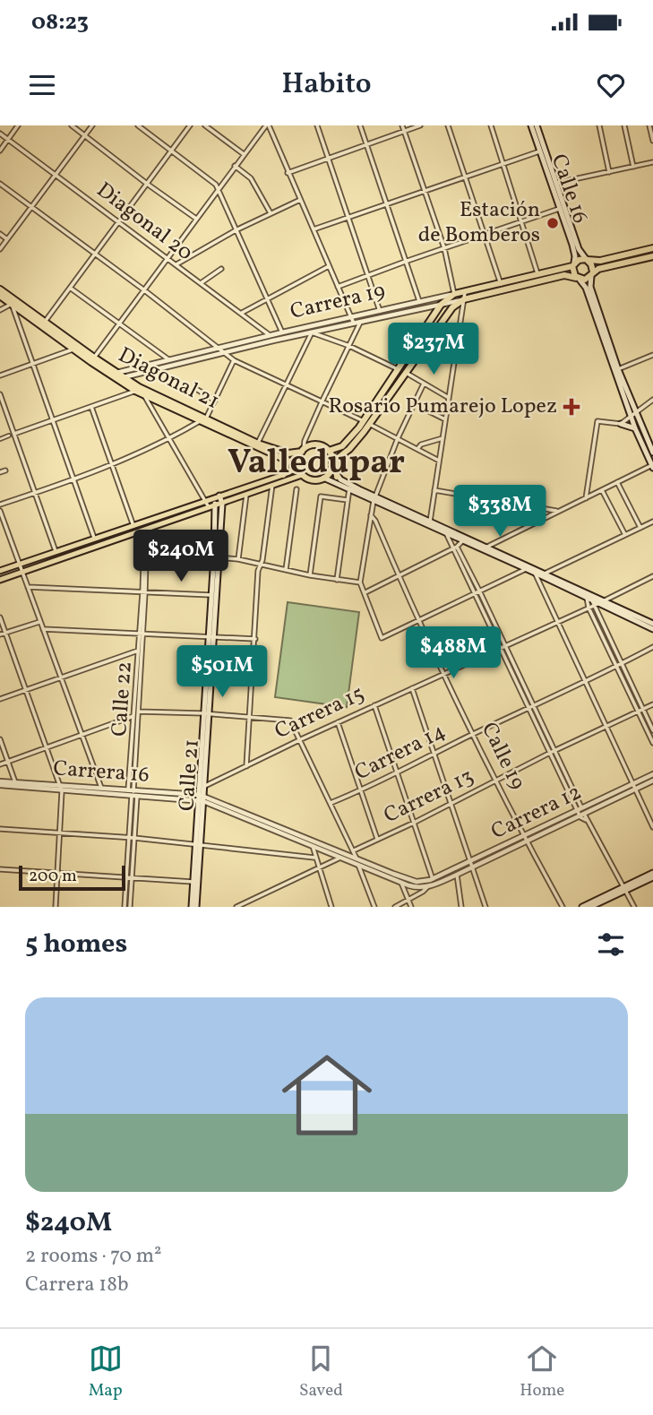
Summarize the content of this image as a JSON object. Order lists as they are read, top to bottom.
{
  "streets": {
    "highway": ["Carrera 19", "Diagonal 21"],
    "main road": ["Calle 16", "Calle 21"],
    "street": [
      "Diagonal 20",
      "Calle 22",
      "Carrera 15",
      "Carrera 14",
      "Calle 19",
      "Carrera 16",
      "Carrera 13",
      "Carrera 12"
    ]
  },
  "crossings": [
    ["Calle 16", "Carrera 19"],
    ["Diagonal 20", "Carrera 19"],
    ["Carrera 19", "Diagonal 21"],
    ["Calle 22", "Carrera 16"],
    ["Carrera 15", "Calle 19"],
    ["Carrera 15", "Calle 21"],
    ["Carrera 14", "Calle 19"],
    ["Calle 19", "Carrera 13"],
    ["Calle 19", "Carrera 12"],
    ["Carrera 16", "Calle 21"]
  ],
  "districts": ["Valledupar"],
  "places": {
    "other": ["Estación de Bomberos"],
    "health": ["Rosario Pumarejo Lopez"]
  },
  "scale_bar": "200 m",
  "page": {
    "status": "08:23",
    "header": "Habito",
    "price": [
      "$237M",
      "$338M",
      "$240M",
      "$488M",
      "$501M"
    ],
    "scale": "200 m",
    "heading": "5 homes",
    "list": [
      {
        "name": "$240M",
        "note": "2 rooms · 70 m² · Carrera 18b"
      }
    ],
    "tabs": ["Map", "Saved", "Home"]
  }
}
